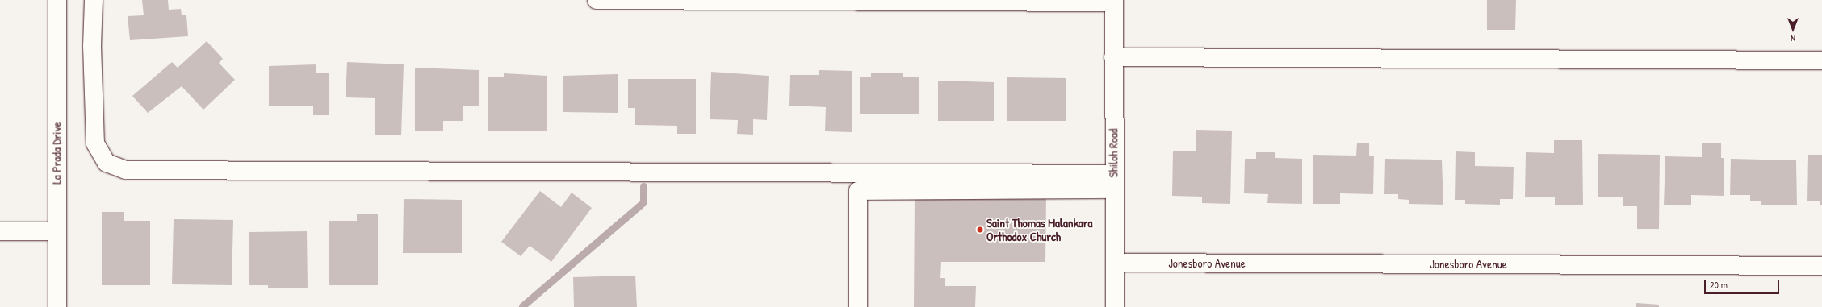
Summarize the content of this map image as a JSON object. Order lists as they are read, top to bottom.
{
  "streets": {
    "street": ["La Prada Drive", "Shiloh Road", "Jonesboro Avenue"]
  },
  "crossings": [
    ["Shiloh Road", "Jonesboro Avenue"]
  ],
  "places": ["Saint Thomas Malankara Orthodox Church"],
  "scale_bar": "20 m",
  "north": "bottom"
}
